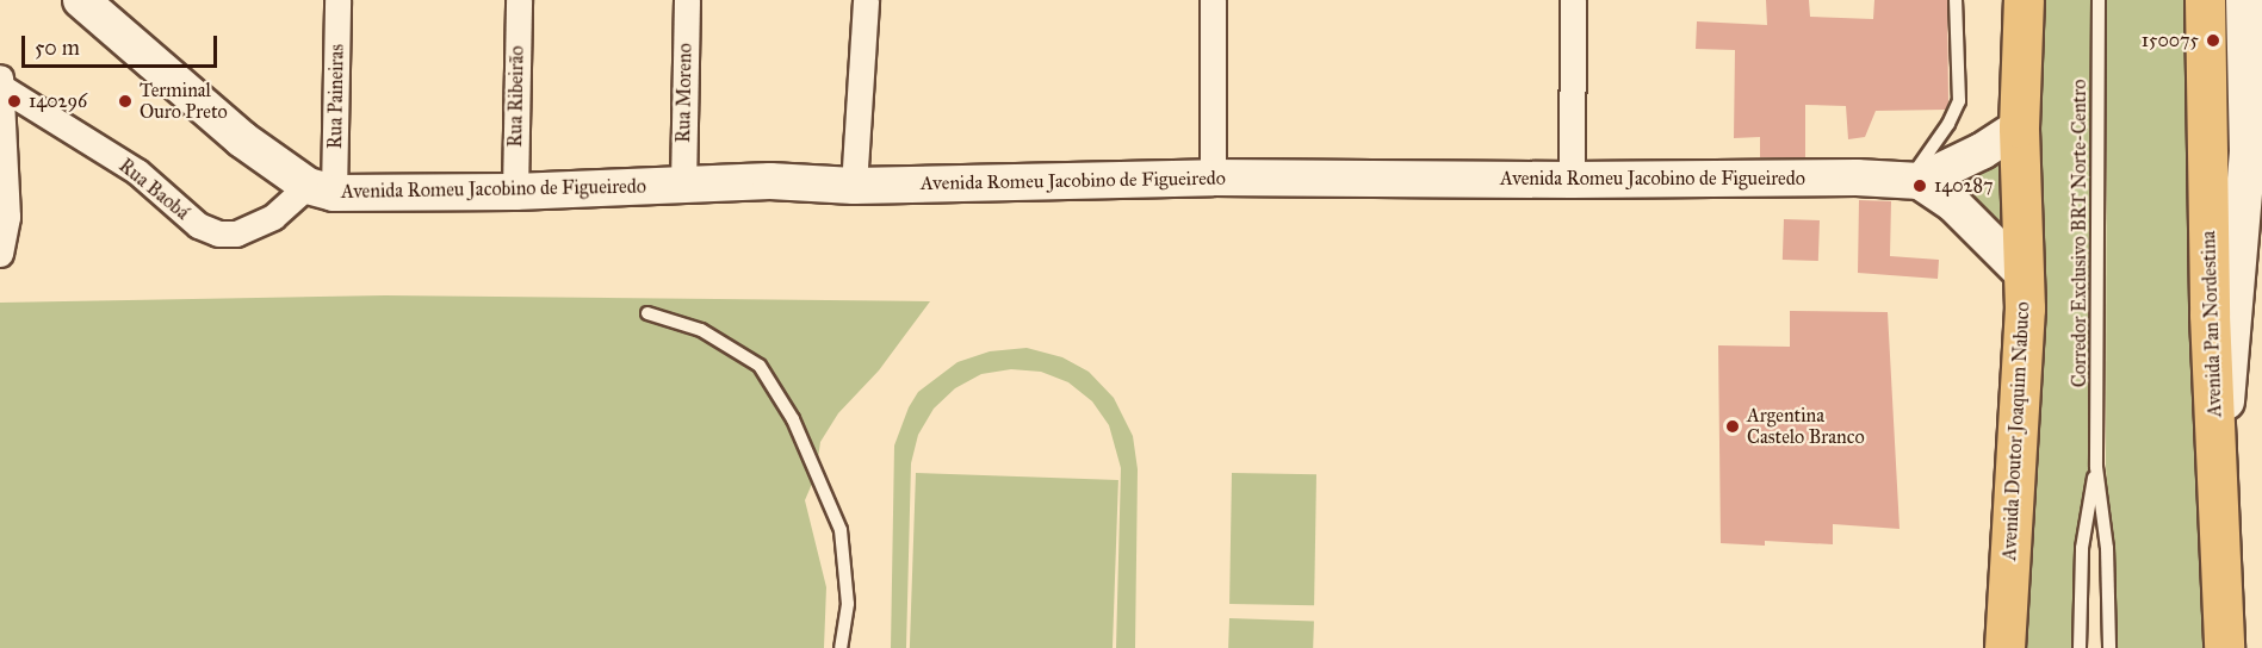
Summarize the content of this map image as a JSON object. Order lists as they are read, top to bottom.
{
  "streets": {
    "highway": ["Avenida Pan Nordestina", "Avenida Doutor Joaquim Nabuco"],
    "street": [
      "Rua Moreno",
      "Rua Paineiras",
      "Rua Ribeirão",
      "Avenida Romeu Jacobino de Figueiredo",
      "Rua Baobá"
    ],
    "lane": ["Corredor Exclusivo BRT Norte-Centro"]
  },
  "crossings": [
    ["Rua Moreno", "Avenida Romeu Jacobino de Figueiredo"],
    ["Rua Paineiras", "Avenida Romeu Jacobino de Figueiredo"],
    ["Rua Paineiras", "Rua Baobá"],
    ["Rua Ribeirão", "Avenida Romeu Jacobino de Figueiredo"],
    ["Avenida Romeu Jacobino de Figueiredo", "Rua Baobá"],
    ["Avenida Romeu Jacobino de Figueiredo", "Avenida Doutor Joaquim Nabuco"]
  ],
  "places": [
    "150075",
    "140296",
    "Terminal Ouro Preto",
    "140287",
    "Argentina Castelo Branco"
  ],
  "scale_bar": "50 m"
}
